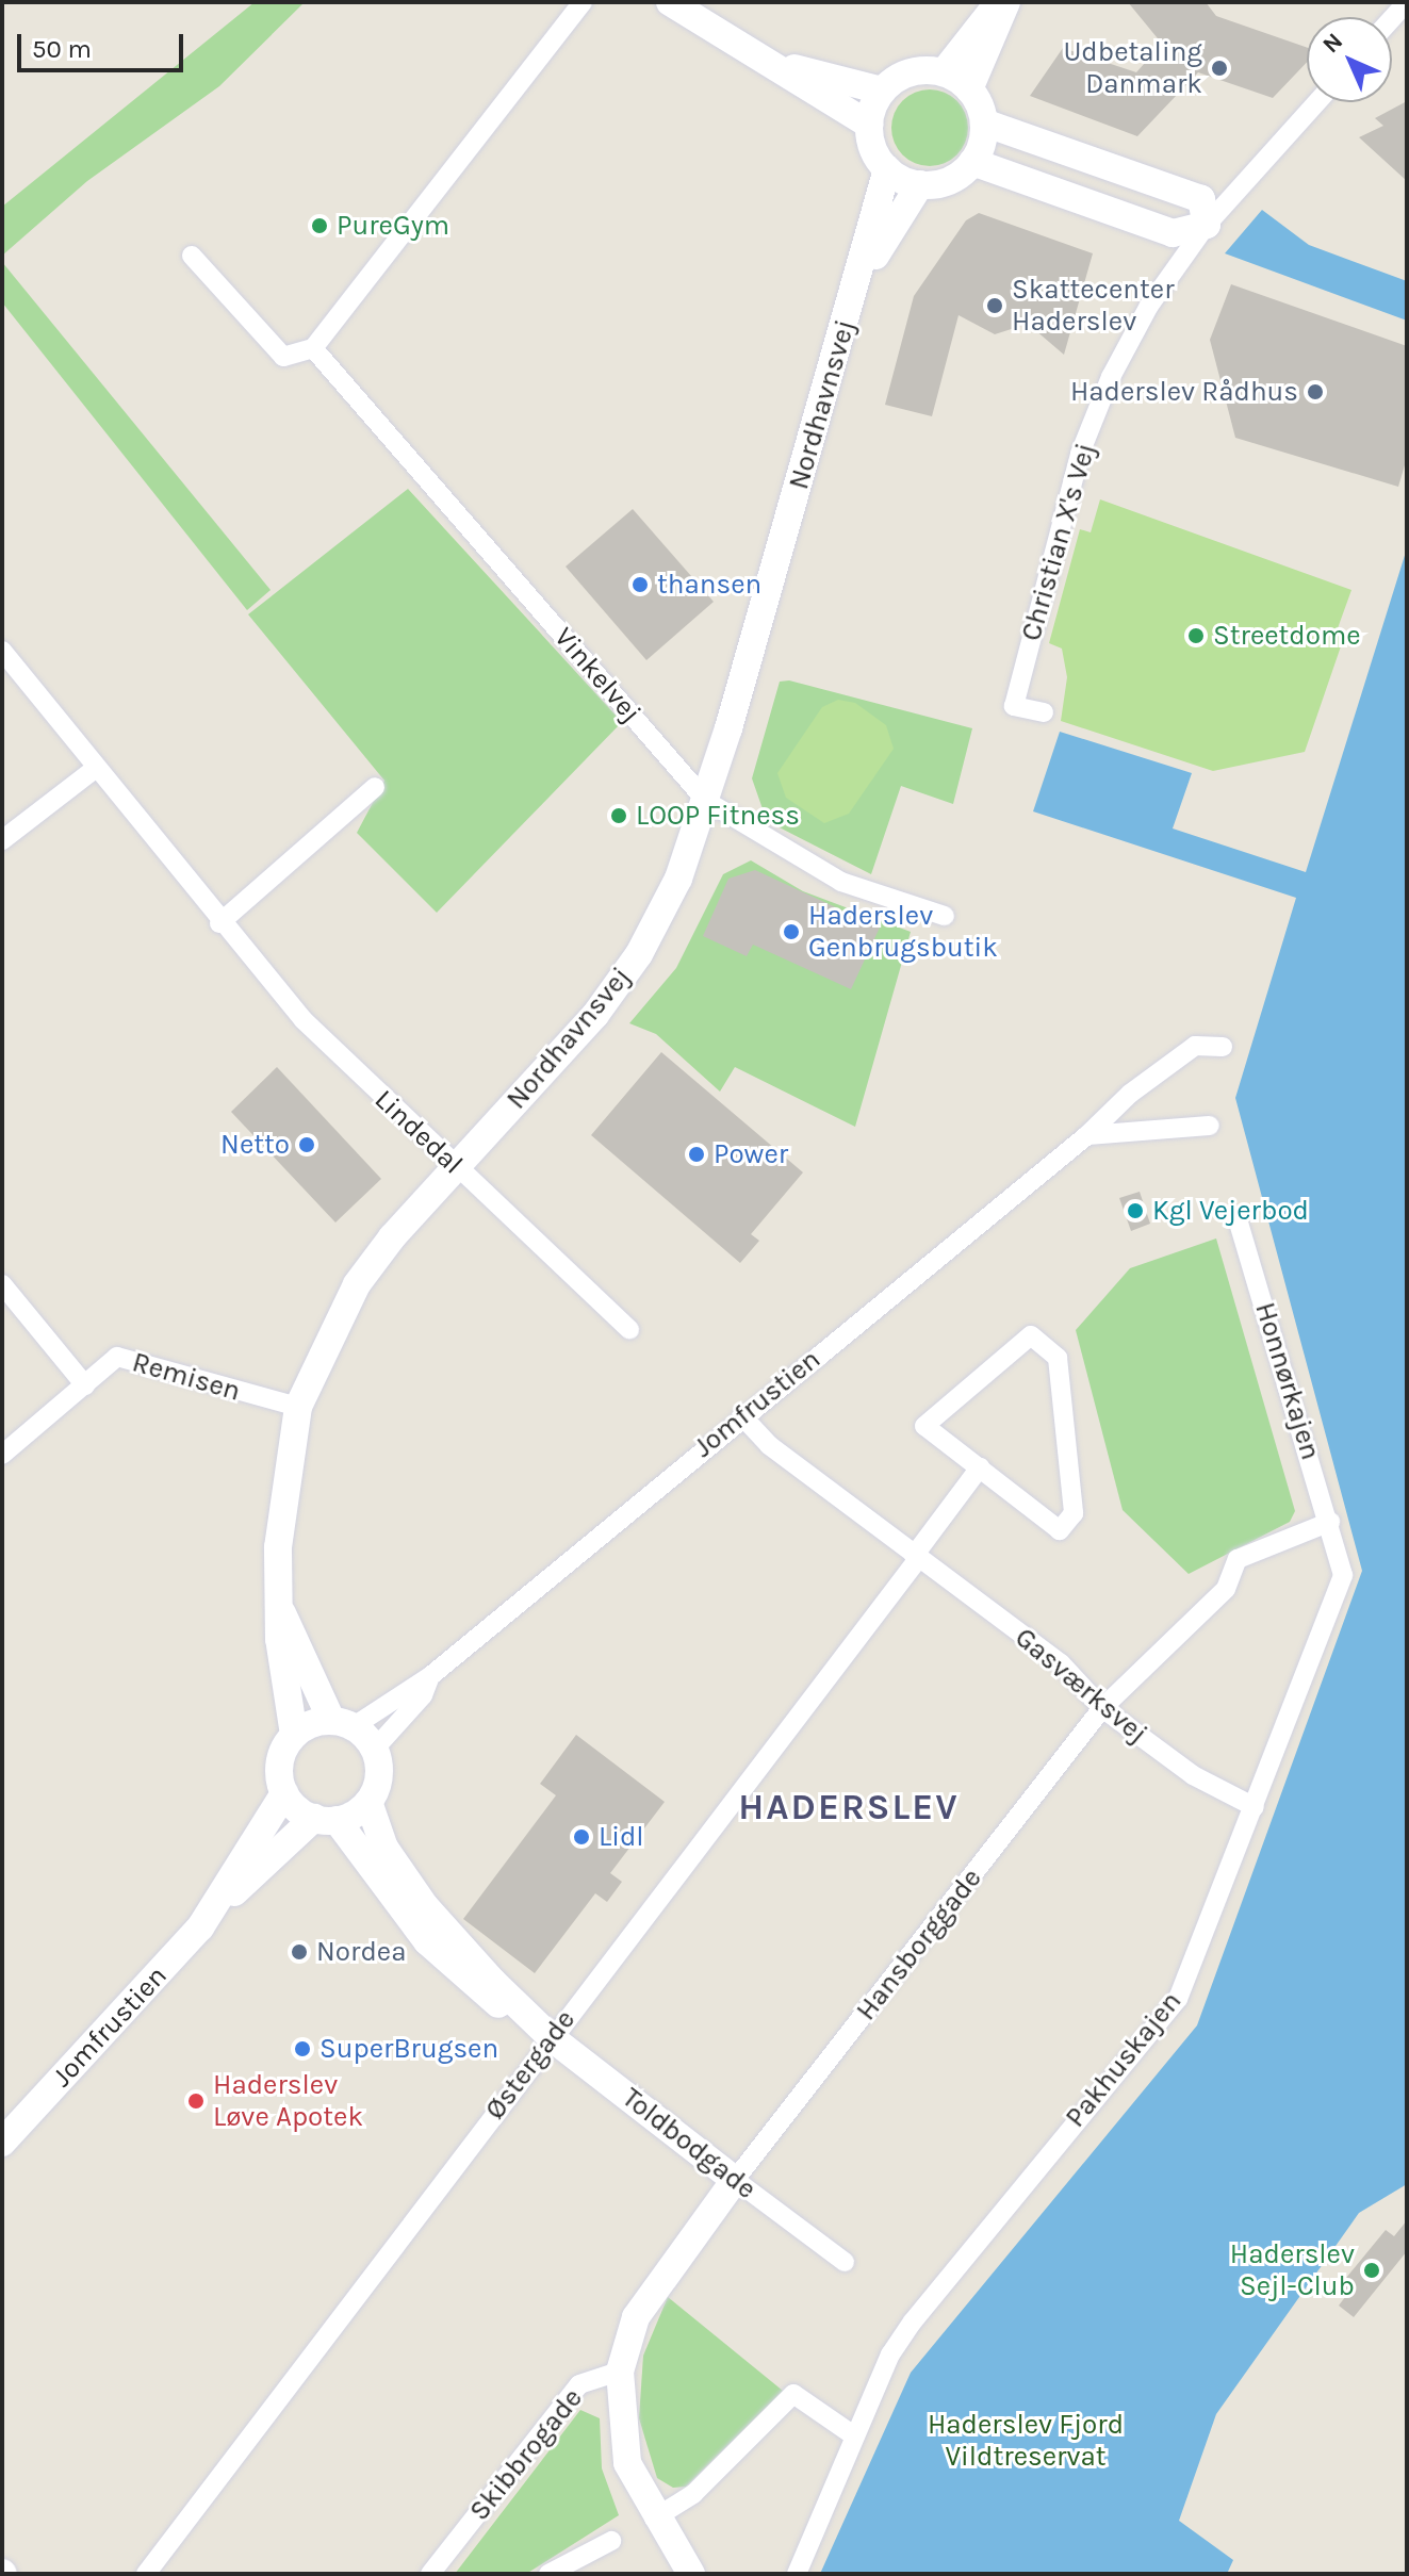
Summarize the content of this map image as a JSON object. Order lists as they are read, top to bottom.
{
  "streets": {
    "street": [
      "Nordhavnsvej",
      "Christian X's Vej",
      "Vinkelvej",
      "Lindedal",
      "Remisen",
      "Honnørkajen",
      "Jomfrustien",
      "Gasværksvej",
      "Hansborggade",
      "Pakhuskajen",
      "Østergade",
      "Toldbodgade",
      "Skibbrogade"
    ]
  },
  "crossings": [
    ["Nordhavnsvej", "Vinkelvej"],
    ["Nordhavnsvej", "Lindedal"],
    ["Nordhavnsvej", "Remisen"],
    ["Nordhavnsvej", "Jomfrustien"],
    ["Nordhavnsvej", "Toldbodgade"],
    ["Honnørkajen", "Hansborggade"],
    ["Honnørkajen", "Pakhuskajen"],
    ["Jomfrustien", "Gasværksvej"],
    ["Jomfrustien", "Toldbodgade"],
    ["Gasværksvej", "Hansborggade"],
    ["Gasværksvej", "Pakhuskajen"],
    ["Gasværksvej", "Østergade"],
    ["Hansborggade", "Toldbodgade"],
    ["Østergade", "Toldbodgade"]
  ],
  "districts": ["HADERSLEV"],
  "parks": ["Haderslev Fjord Vildtreservat"],
  "places": [
    "Udbetaling Danmark",
    "PureGym",
    "Skattecenter Haderslev",
    "Haderslev Rådhus",
    "thansen",
    "Streetdome",
    "LOOP Fitness",
    "Haderslev Genbrugsbutik",
    "Netto",
    "Power",
    "Kgl Vejerbod",
    "Lidl",
    "Nordea",
    "SuperBrugsen",
    "Haderslev Løve Apotek",
    "Haderslev Sejl-Club"
  ],
  "scale_bar": "50 m",
  "north": "top left"
}
